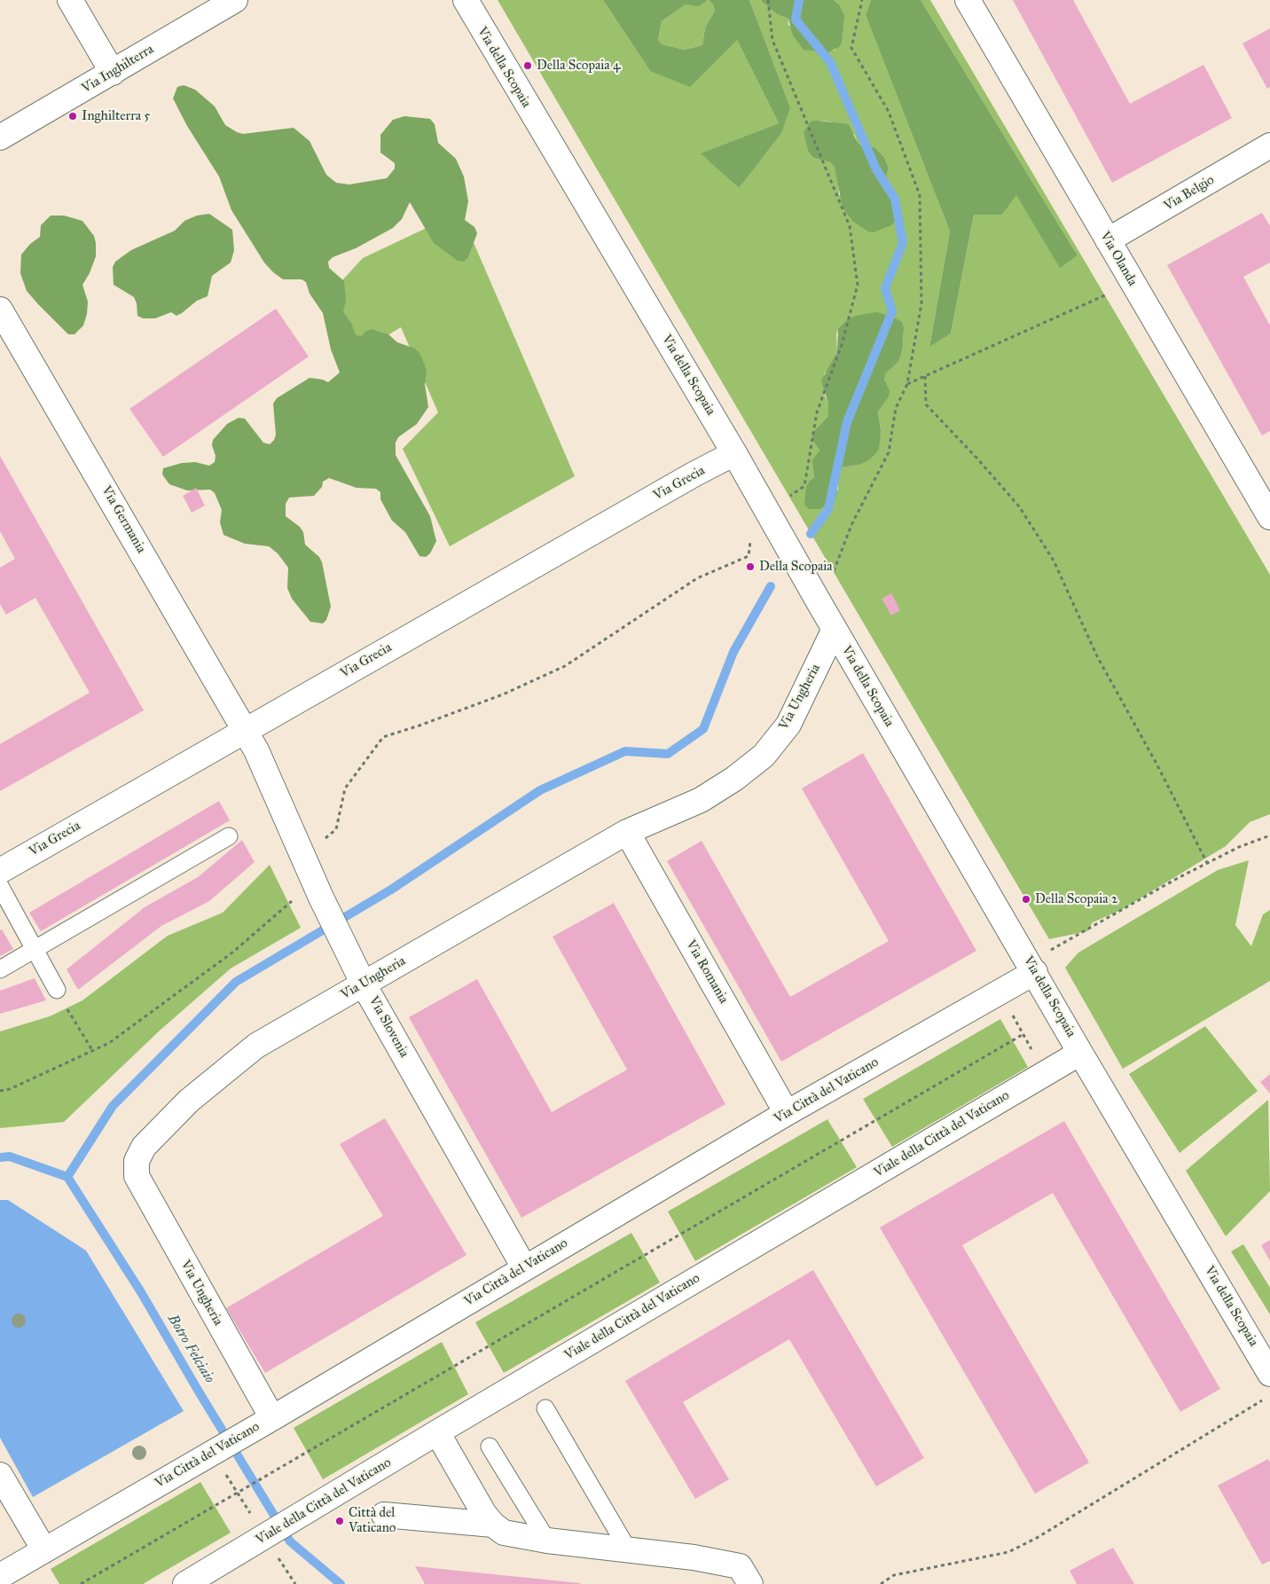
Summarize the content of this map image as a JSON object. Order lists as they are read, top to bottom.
{
  "streets": {
    "street": [
      "Via della Scopaia",
      "Via Inghilterra",
      "Via Belgio",
      "Via Olanda",
      "Via Grecia",
      "Via Germania",
      "Via Ungheria",
      "Via Romania",
      "Via Slovenia",
      "Via Città del Vaticano",
      "Viale della Città del Vaticano"
    ]
  },
  "crossings": [
    ["Via della Scopaia", "Via Grecia"],
    ["Via della Scopaia", "Via Ungheria"],
    ["Via della Scopaia", "Via Città del Vaticano"],
    ["Via della Scopaia", "Viale della Città del Vaticano"],
    ["Via Belgio", "Via Olanda"],
    ["Via Grecia", "Via Germania"],
    ["Via Grecia", "Via Slovenia"],
    ["Via Germania", "Via Slovenia"],
    ["Via Ungheria", "Via Romania"],
    ["Via Ungheria", "Via Slovenia"],
    ["Via Ungheria", "Via Città del Vaticano"],
    ["Via Romania", "Via Città del Vaticano"],
    ["Via Slovenia", "Via Città del Vaticano"]
  ],
  "water": ["Botro Felciaio"],
  "places": [
    "Della Scopaia 4",
    "Inghilterra 5",
    "Della Scopaia",
    "Della Scopaia 2",
    "Città del Vaticano"
  ]
}
